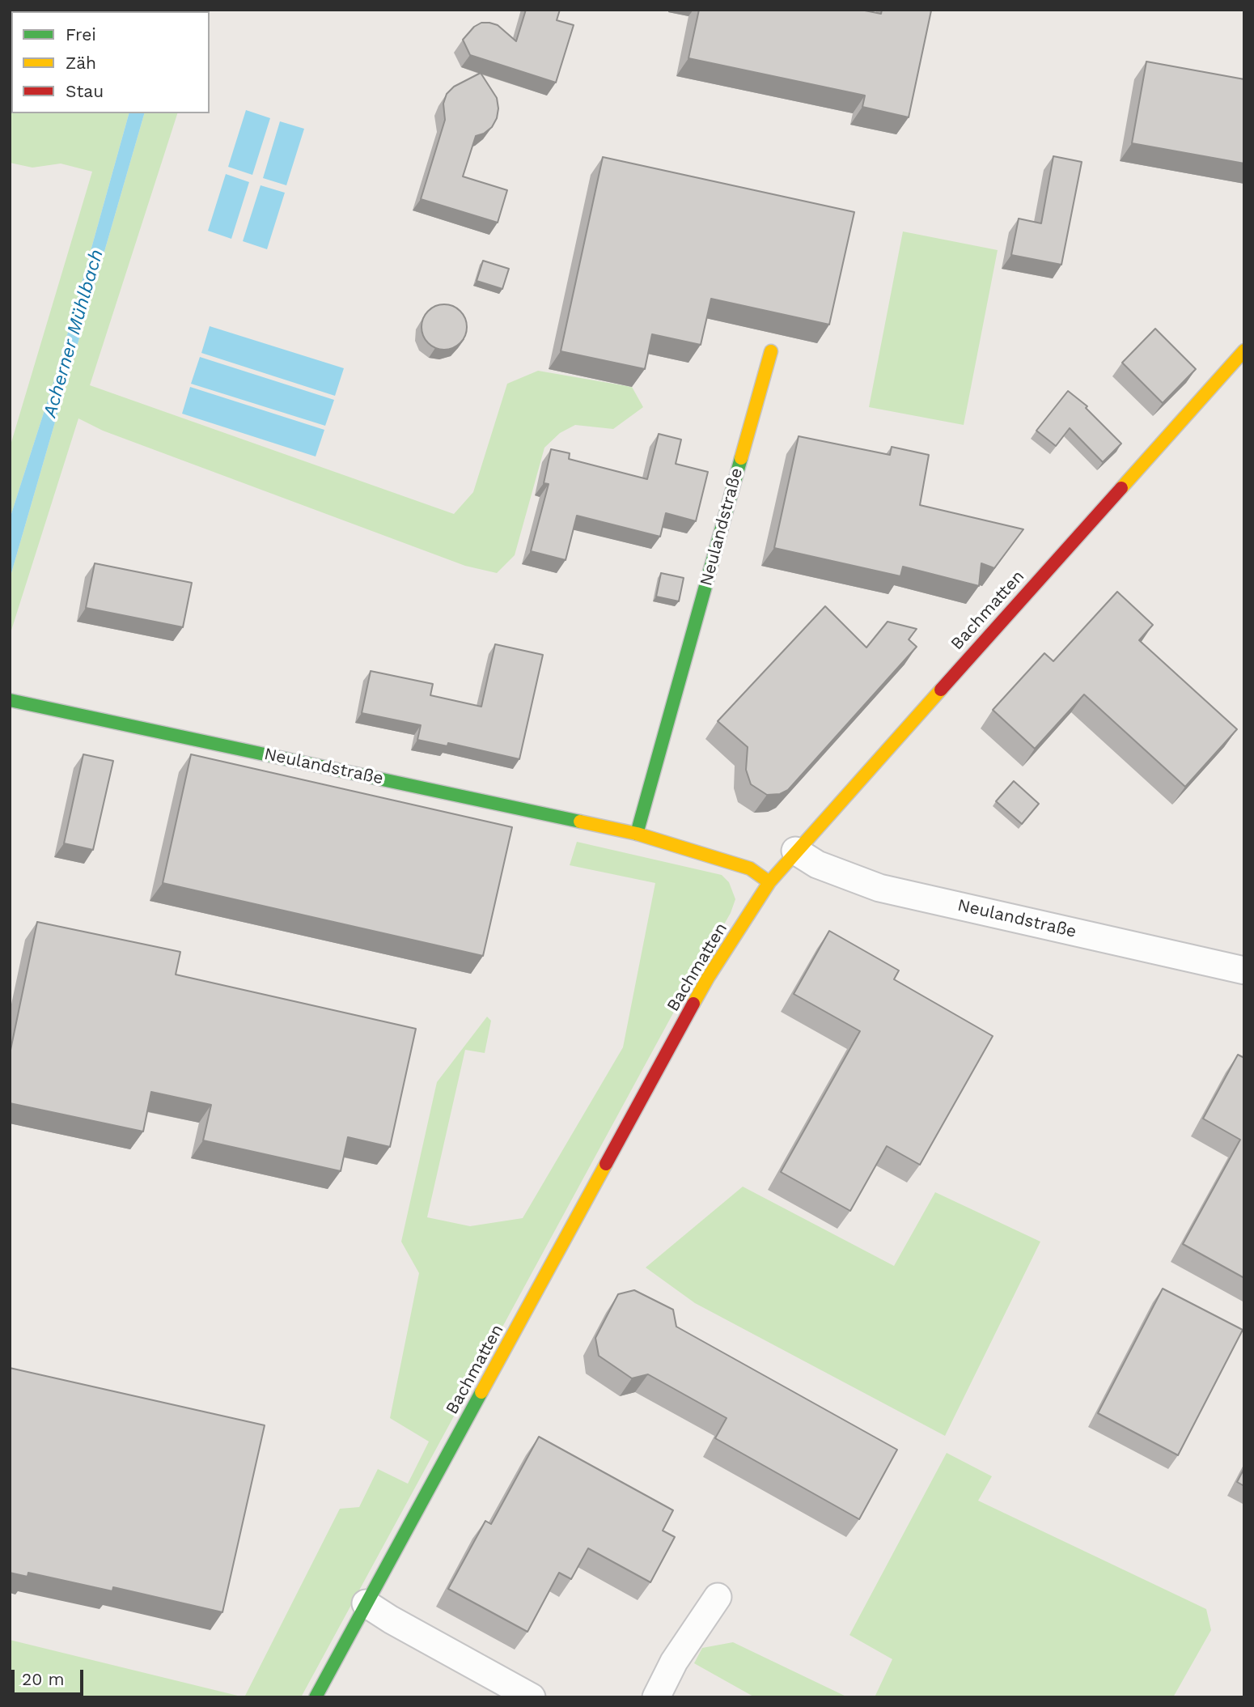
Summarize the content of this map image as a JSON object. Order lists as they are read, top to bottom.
{
  "streets": {
    "street": ["Neulandstraße", "Bachmatten"]
  },
  "crossings": [
    ["Neulandstraße", "Bachmatten"]
  ],
  "water": ["Acherner Mühlbach"],
  "legend": ["Frei", "Zäh", "Stau"],
  "scale_bar": "20 m"
}
